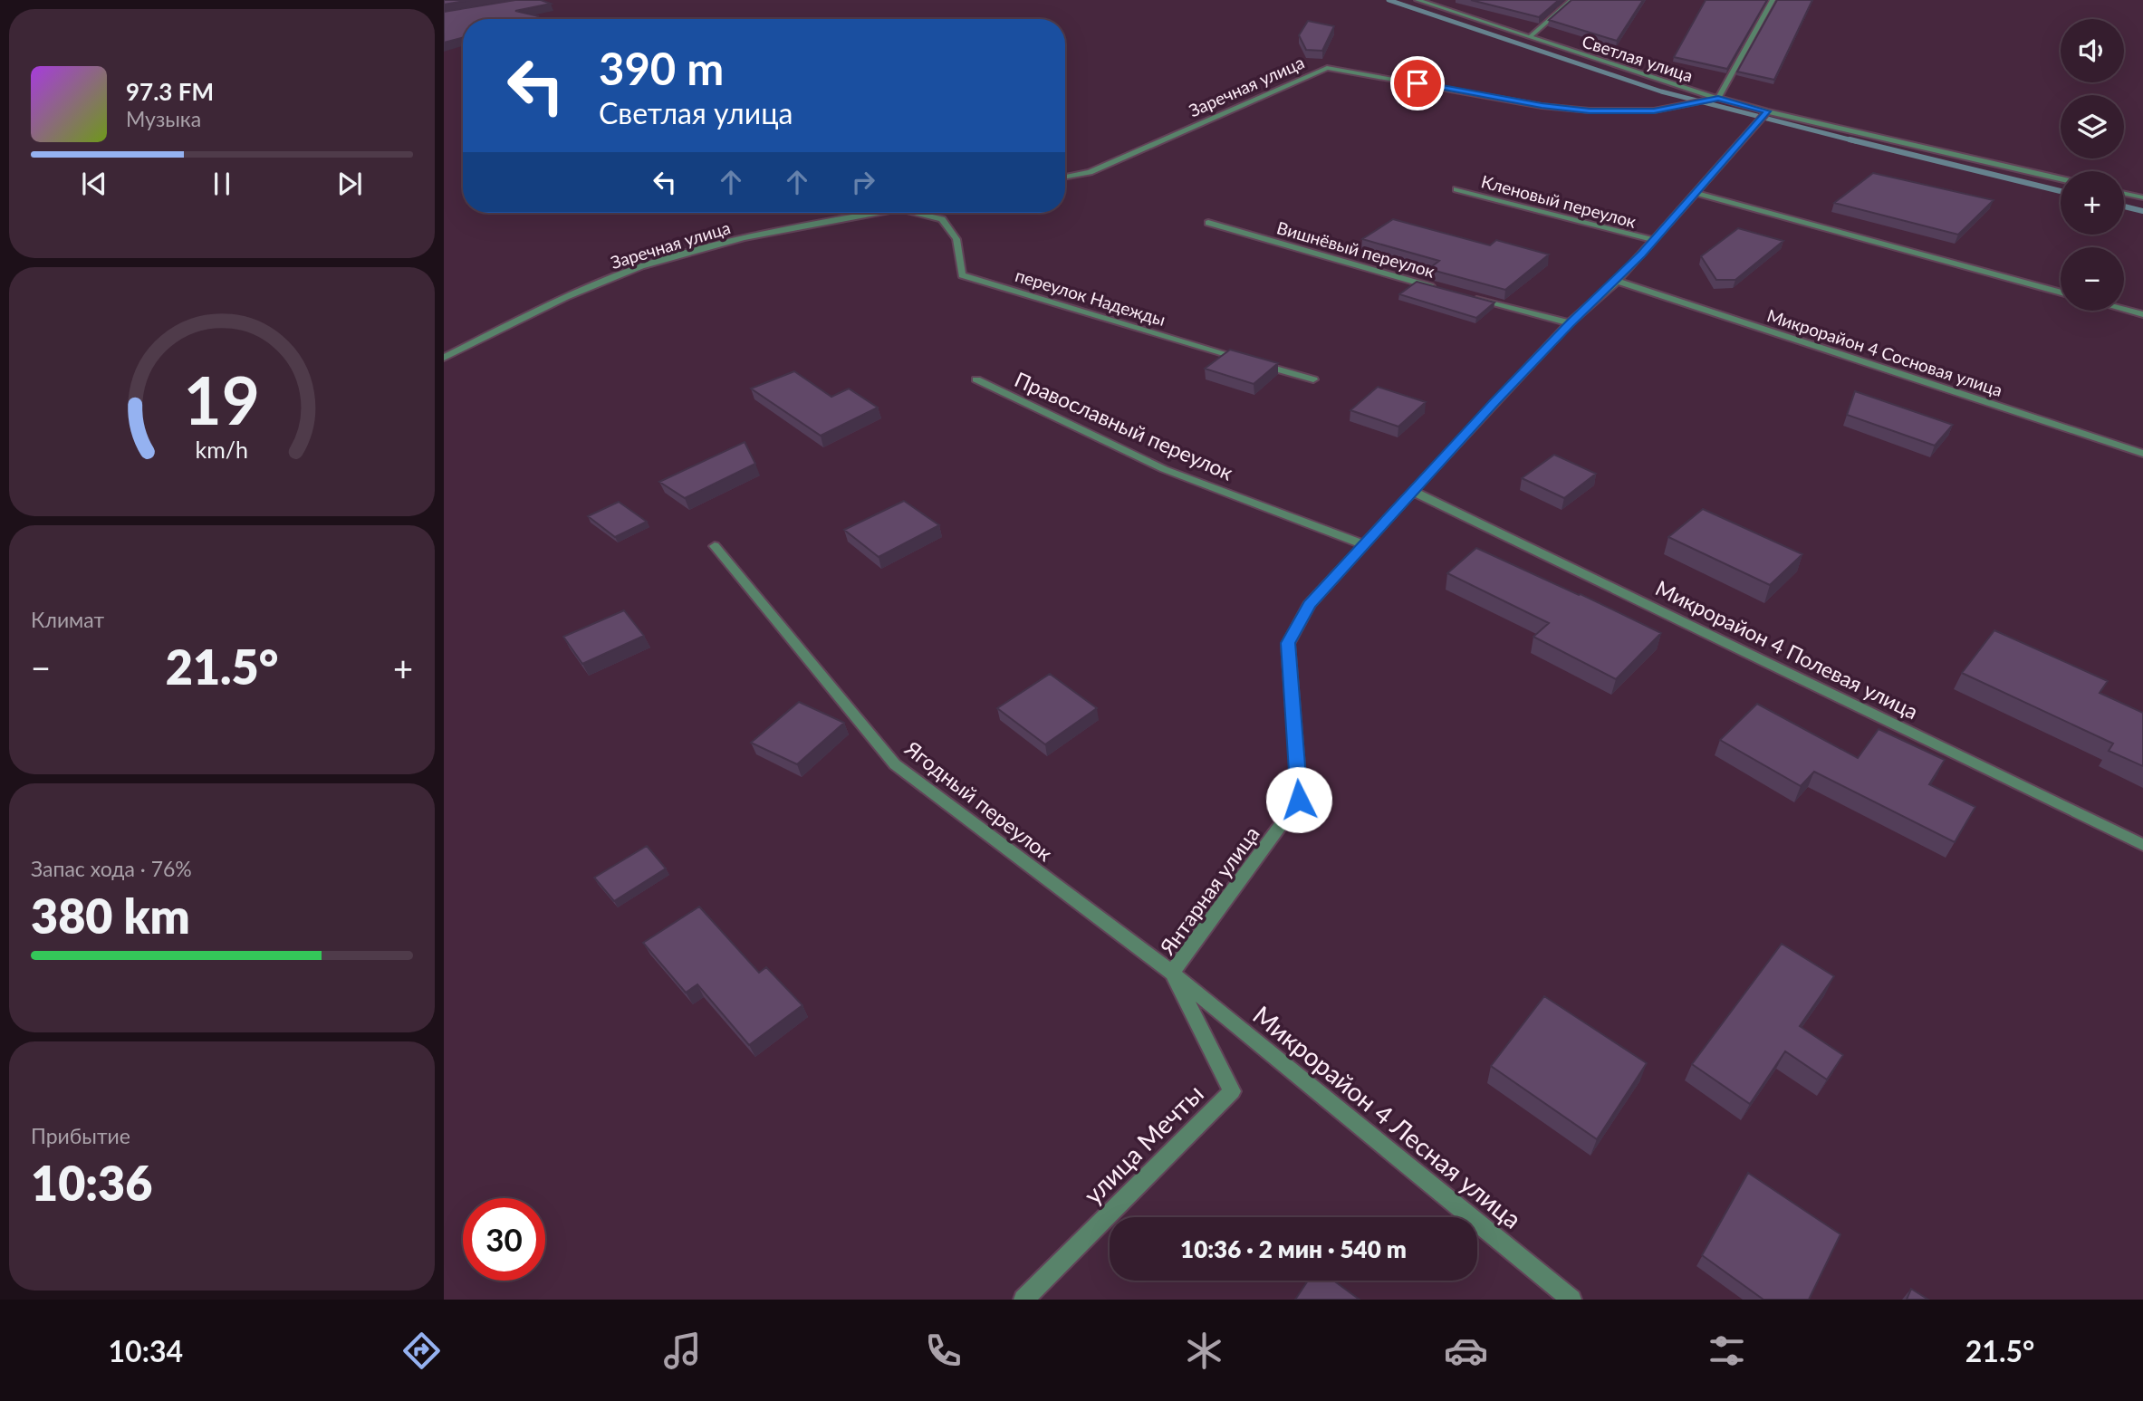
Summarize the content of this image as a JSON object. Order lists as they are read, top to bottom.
{
  "streets": {
    "street": [
      "Светлая улица",
      "Заречная улица",
      "Кленовый переулок",
      "Вишнёвый переулок",
      "переулок Надежды",
      "Микрорайон 4 Сосновая улица",
      "Православный переулок",
      "Микрорайон 4 Полевая улица",
      "Ягодный переулок",
      "Янтарная улица",
      "Микрорайон 4 Лесная улица",
      "улица Мечты"
    ]
  },
  "crossings": [
    ["Светлая улица", "Заречная улица"],
    ["Светлая улица", "Янтарная улица"],
    ["Кленовый переулок", "Янтарная улица"],
    ["Микрорайон 4 Сосновая улица", "Янтарная улица"],
    ["Православный переулок", "Янтарная улица"],
    ["Микрорайон 4 Полевая улица", "Янтарная улица"],
    ["Ягодный переулок", "Янтарная улица"],
    ["Ягодный переулок", "Микрорайон 4 Лесная улица"],
    ["Ягодный переулок", "улица Мечты"],
    ["Янтарная улица", "Микрорайон 4 Лесная улица"],
    ["Янтарная улица", "улица Мечты"],
    ["Микрорайон 4 Лесная улица", "улица Мечты"]
  ],
  "page": {
    "map_buttons": ["+", "−"],
    "turn": ["390 m", "Светлая улица"],
    "song": ["97.3 FM", "Музыка"],
    "tile": [
      "Климат",
      ["Запас хода · 76%", "380 km"],
      ["Прибытие", "10:36"]
    ],
    "heat": ["−", "21.5°", "+"],
    "limit": "30",
    "trip": "10:36 · 2 мин · 540 m",
    "tabs": ["10:34", "21.5°"],
    "gauge": ["19", "km/h"]
  }
}
